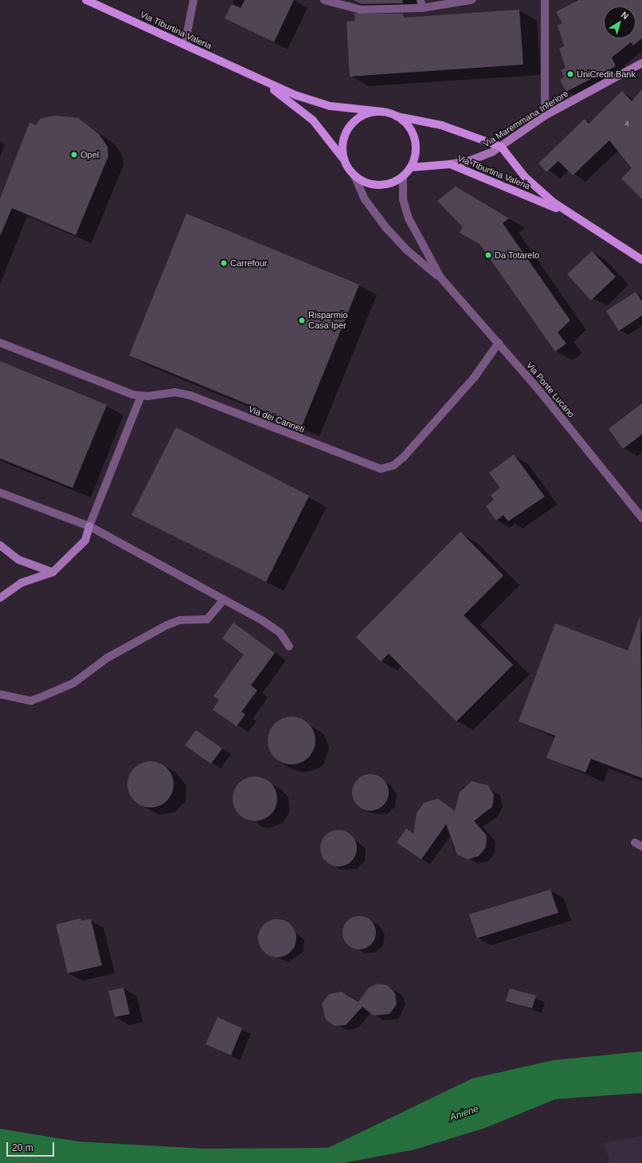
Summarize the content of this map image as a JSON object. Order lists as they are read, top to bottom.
{
  "streets": {
    "main road": ["Via Tiburtina Valeria", "Via Maremmana Inferiore"],
    "street": ["Via Ponte Lucano", "Via dei Canneti"]
  },
  "crossings": [
    ["Via Tiburtina Valeria", "Via Maremmana Inferiore"],
    ["Via Tiburtina Valeria", "Via Ponte Lucano"],
    ["Via Ponte Lucano", "Via dei Canneti"]
  ],
  "water": ["Aniene"],
  "places": [
    "UniCredit Bank",
    "Opel",
    "Da Totarelo",
    "Carrefour",
    "Risparmio Casa Iper"
  ],
  "house_numbers": ["4"],
  "scale_bar": "20 m",
  "north": "top right"
}
